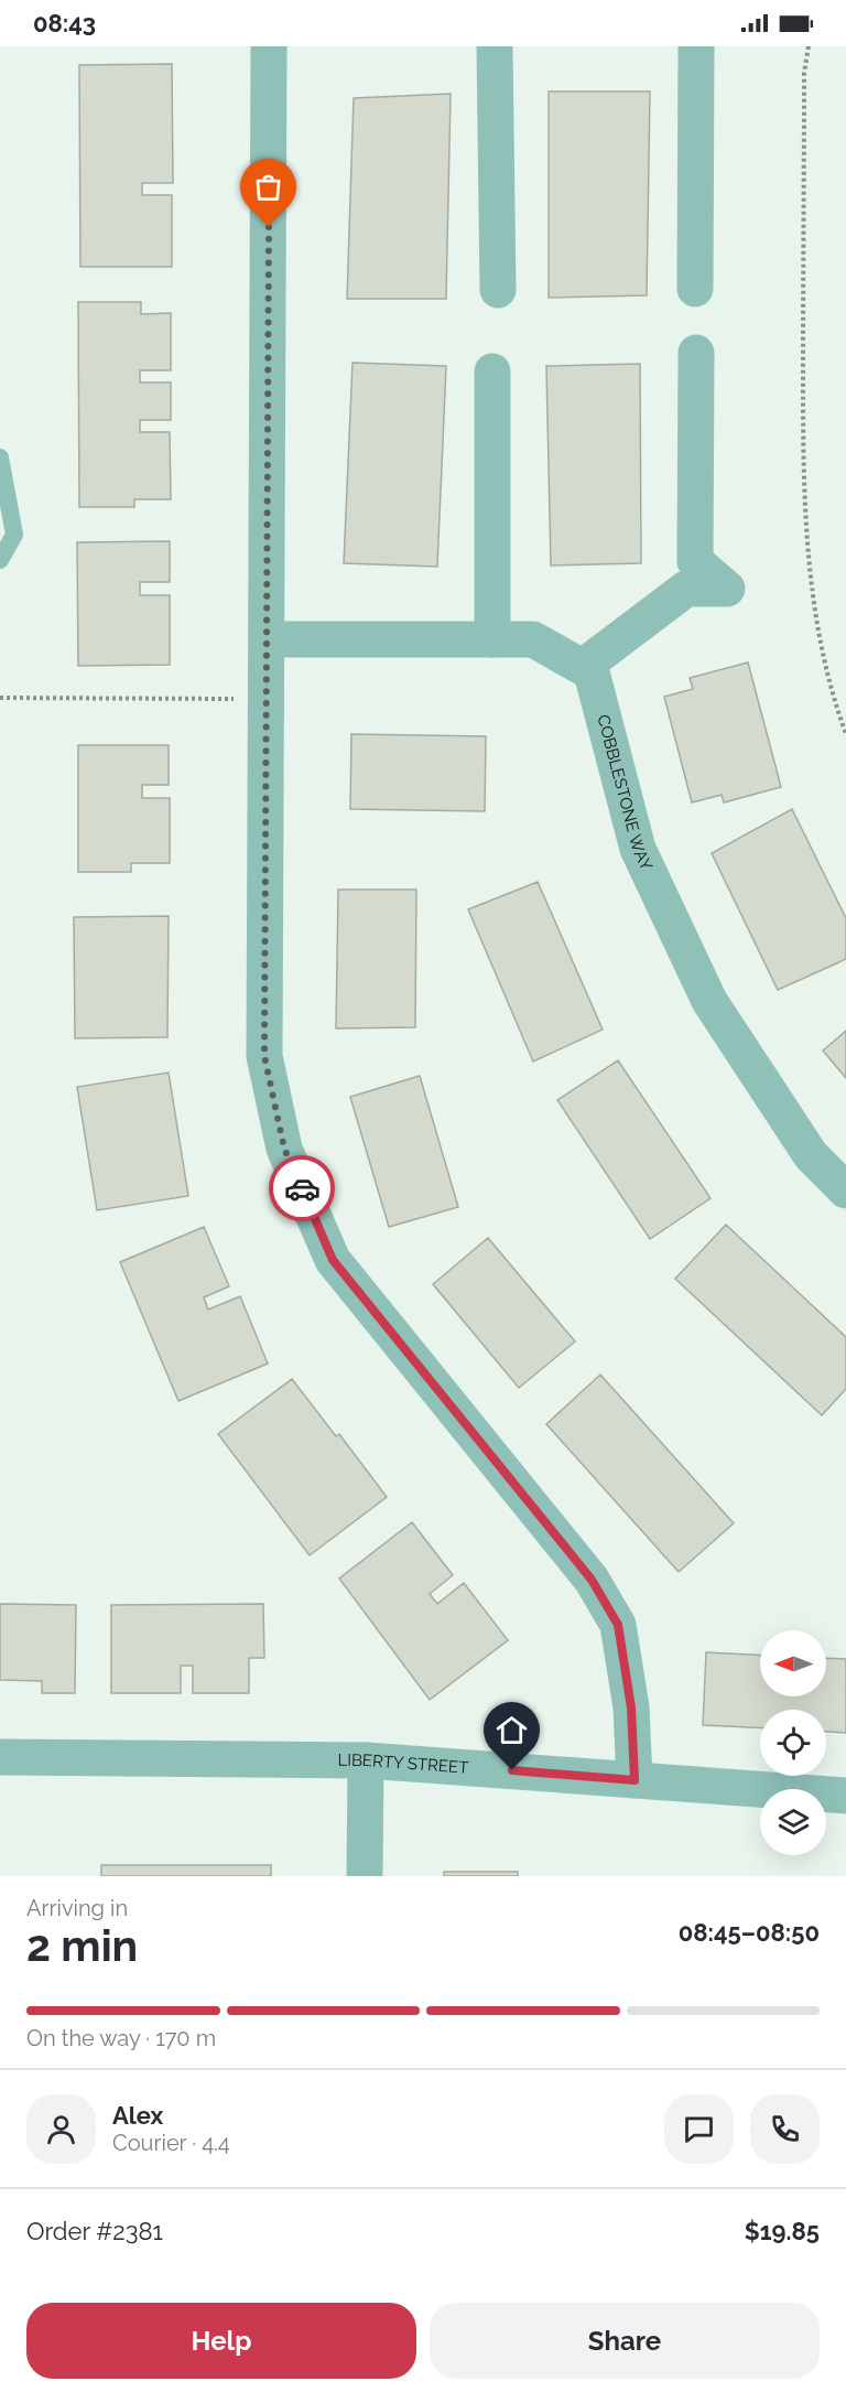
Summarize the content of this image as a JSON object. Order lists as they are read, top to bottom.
{
  "streets": {
    "street": ["COBBLESTONE WAY", "LIBERTY STREET"]
  },
  "north": "left",
  "page": {
    "status": "08:43",
    "heading": ["2 min", "Arriving in", "08:45–08:50"],
    "panel": [
      "Alex",
      "Courier · 4.4",
      "Order #2381",
      "$19.85"
    ],
    "bar": "On the way · 170 m",
    "buttons": ["Help", "Share"]
  }
}
